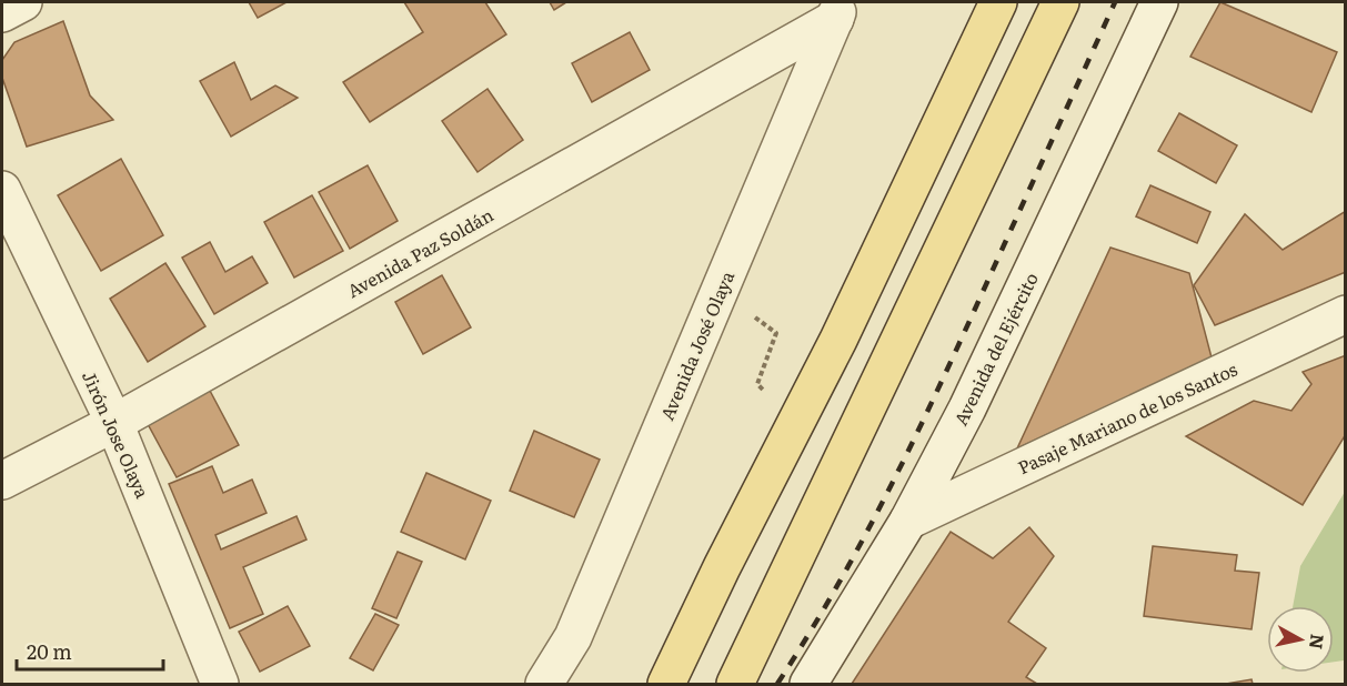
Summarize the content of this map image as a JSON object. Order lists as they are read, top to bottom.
{
  "streets": {
    "street": [
      "Avenida Paz Soldán",
      "Avenida José Olaya",
      "Avenida del Ejército",
      "Pasaje Mariano de los Santos",
      "Jirón Jose Olaya"
    ]
  },
  "crossings": [
    ["Avenida Paz Soldán", "Avenida José Olaya"],
    ["Avenida Paz Soldán", "Jirón Jose Olaya"],
    ["Avenida del Ejército", "Pasaje Mariano de los Santos"]
  ],
  "scale_bar": "20 m",
  "north": "right"
}
